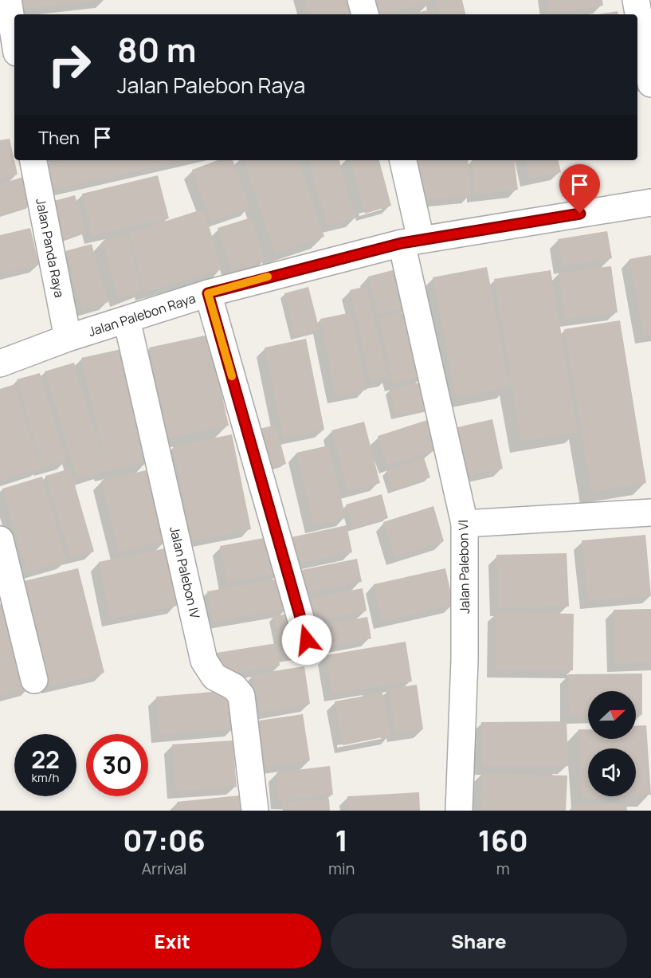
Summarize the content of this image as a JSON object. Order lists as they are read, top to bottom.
{
  "streets": {
    "street": [
      "Jalan Panda Raya",
      "Jalan Palebon Raya",
      "Jalan Palebon VI",
      "Jalan Palebon IV"
    ]
  },
  "crossings": [
    ["Jalan Panda Raya", "Jalan Palebon Raya"],
    ["Jalan Palebon Raya", "Jalan Palebon VI"],
    ["Jalan Palebon Raya", "Jalan Palebon IV"]
  ],
  "north": "right",
  "page": {
    "turn": ["80 m", "Jalan Palebon Raya"],
    "then": "Then",
    "speed": "22 km/h",
    "limit": "30",
    "eta": [
      "07:06",
      "Arrival",
      "1",
      "min",
      "160",
      "m"
    ],
    "buttons": ["Exit", "Share"]
  }
}
